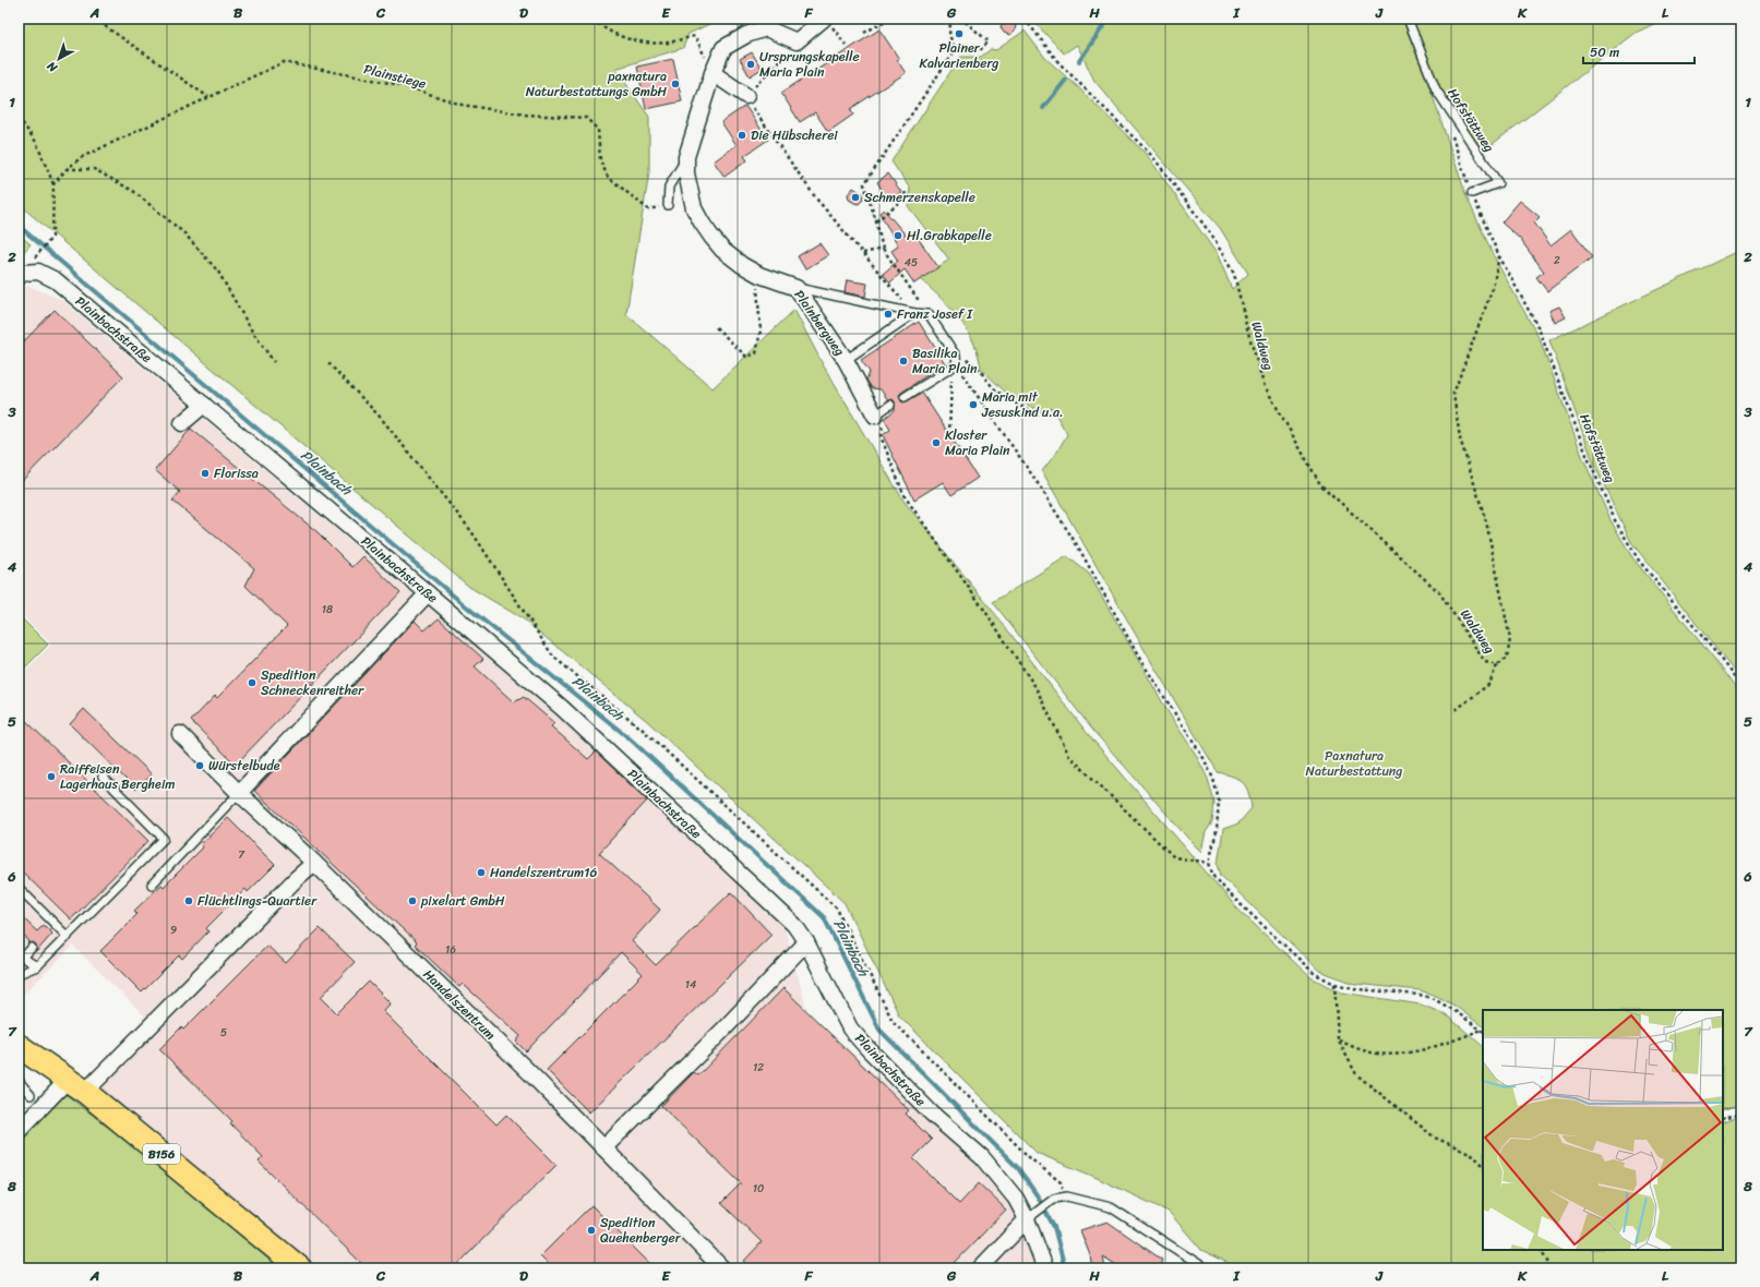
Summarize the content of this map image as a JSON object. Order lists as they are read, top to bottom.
{
  "streets": {
    "main road": ["B156"],
    "street": ["Plainbergweg", "Plainbachstraße", "Handelszentrum"],
    "lane": ["Hofstättweg"],
    "path": ["Plainstiege", "Waldweg"]
  },
  "crossings": [
    ["Hofstättweg", "Waldweg"]
  ],
  "water": ["Plainbach"],
  "parks": ["Paxnatura Naturbestattung"],
  "places": [
    "Plainer Kalvarienberg",
    "Ursprungskapelle Maria Plain",
    "paxnatura Naturbestattungs GmbH",
    "Die Hübscherei",
    "Schmerzenskapelle",
    "Hl.Grabkapelle",
    "Franz Josef I",
    "Basilika Maria Plain",
    "Maria mit Jesuskind u.a.",
    "Kloster Maria Plain",
    "Florissa",
    "Spedition Schneckenreither",
    "Würstelbude",
    "Raiffeisen Lagerhaus Bergheim",
    "Handelszentrum16",
    "Flüchtlings-Quartier",
    "pixelart GmbH",
    "Spedition Quehenberger"
  ],
  "house_numbers": [
    "2",
    "45",
    "18",
    "7",
    "9",
    "16",
    "14",
    "5",
    "12",
    "10"
  ],
  "scale_bar": "50 m",
  "north": "bottom left",
  "grid": {
    "columns": [
      "A",
      "B",
      "C",
      "D",
      "E",
      "F",
      "G",
      "H",
      "I",
      "J",
      "K",
      "L"
    ],
    "rows": [
      "1",
      "2",
      "3",
      "4",
      "5",
      "6",
      "7",
      "8"
    ]
  }
}
